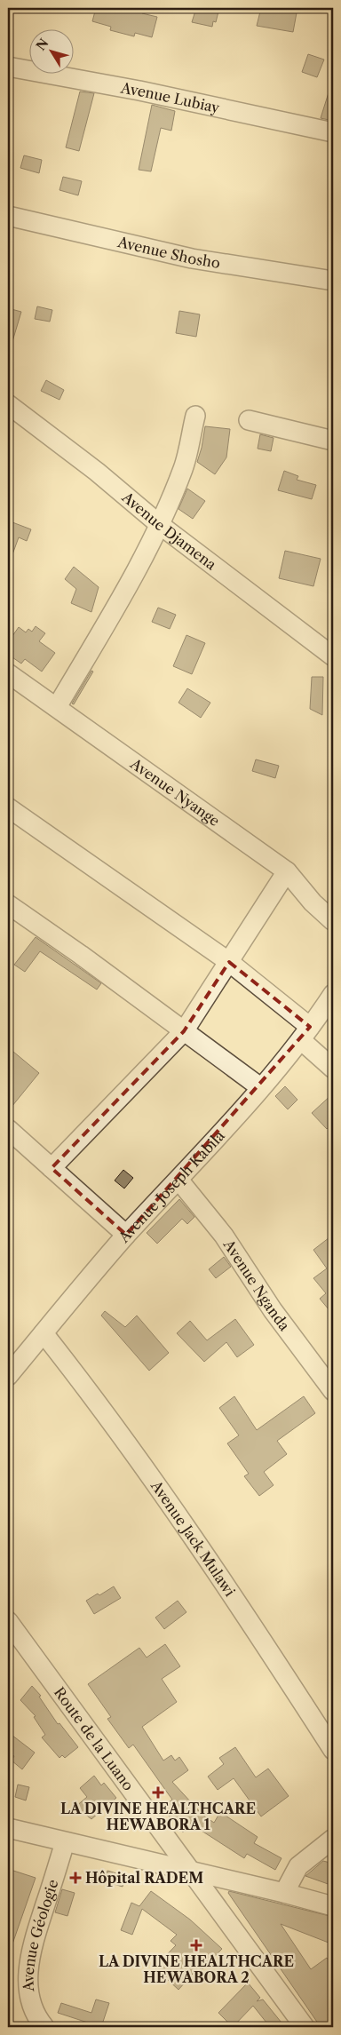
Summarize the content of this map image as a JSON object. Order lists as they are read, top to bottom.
{
  "streets": {
    "street": [
      "Avenue Lubiay",
      "Avenue Shosho",
      "Avenue Djamena",
      "Avenue Nyange",
      "Avenue Joseph Kabila",
      "Avenue Nganda",
      "Avenue Jack Mulawi",
      "Route de la Luano",
      "Avenue Géologie"
    ]
  },
  "crossings": [
    ["Avenue Joseph Kabila", "Avenue Nganda"],
    ["Avenue Joseph Kabila", "Avenue Jack Mulawi"]
  ],
  "places": {
    "health": ["LA DIVINE HEALTHCARE HEWABORA 1", "Hôpital RADEM", "LA DIVINE HEALTHCARE HEWABORA 2"]
  },
  "north": "top left"
}
